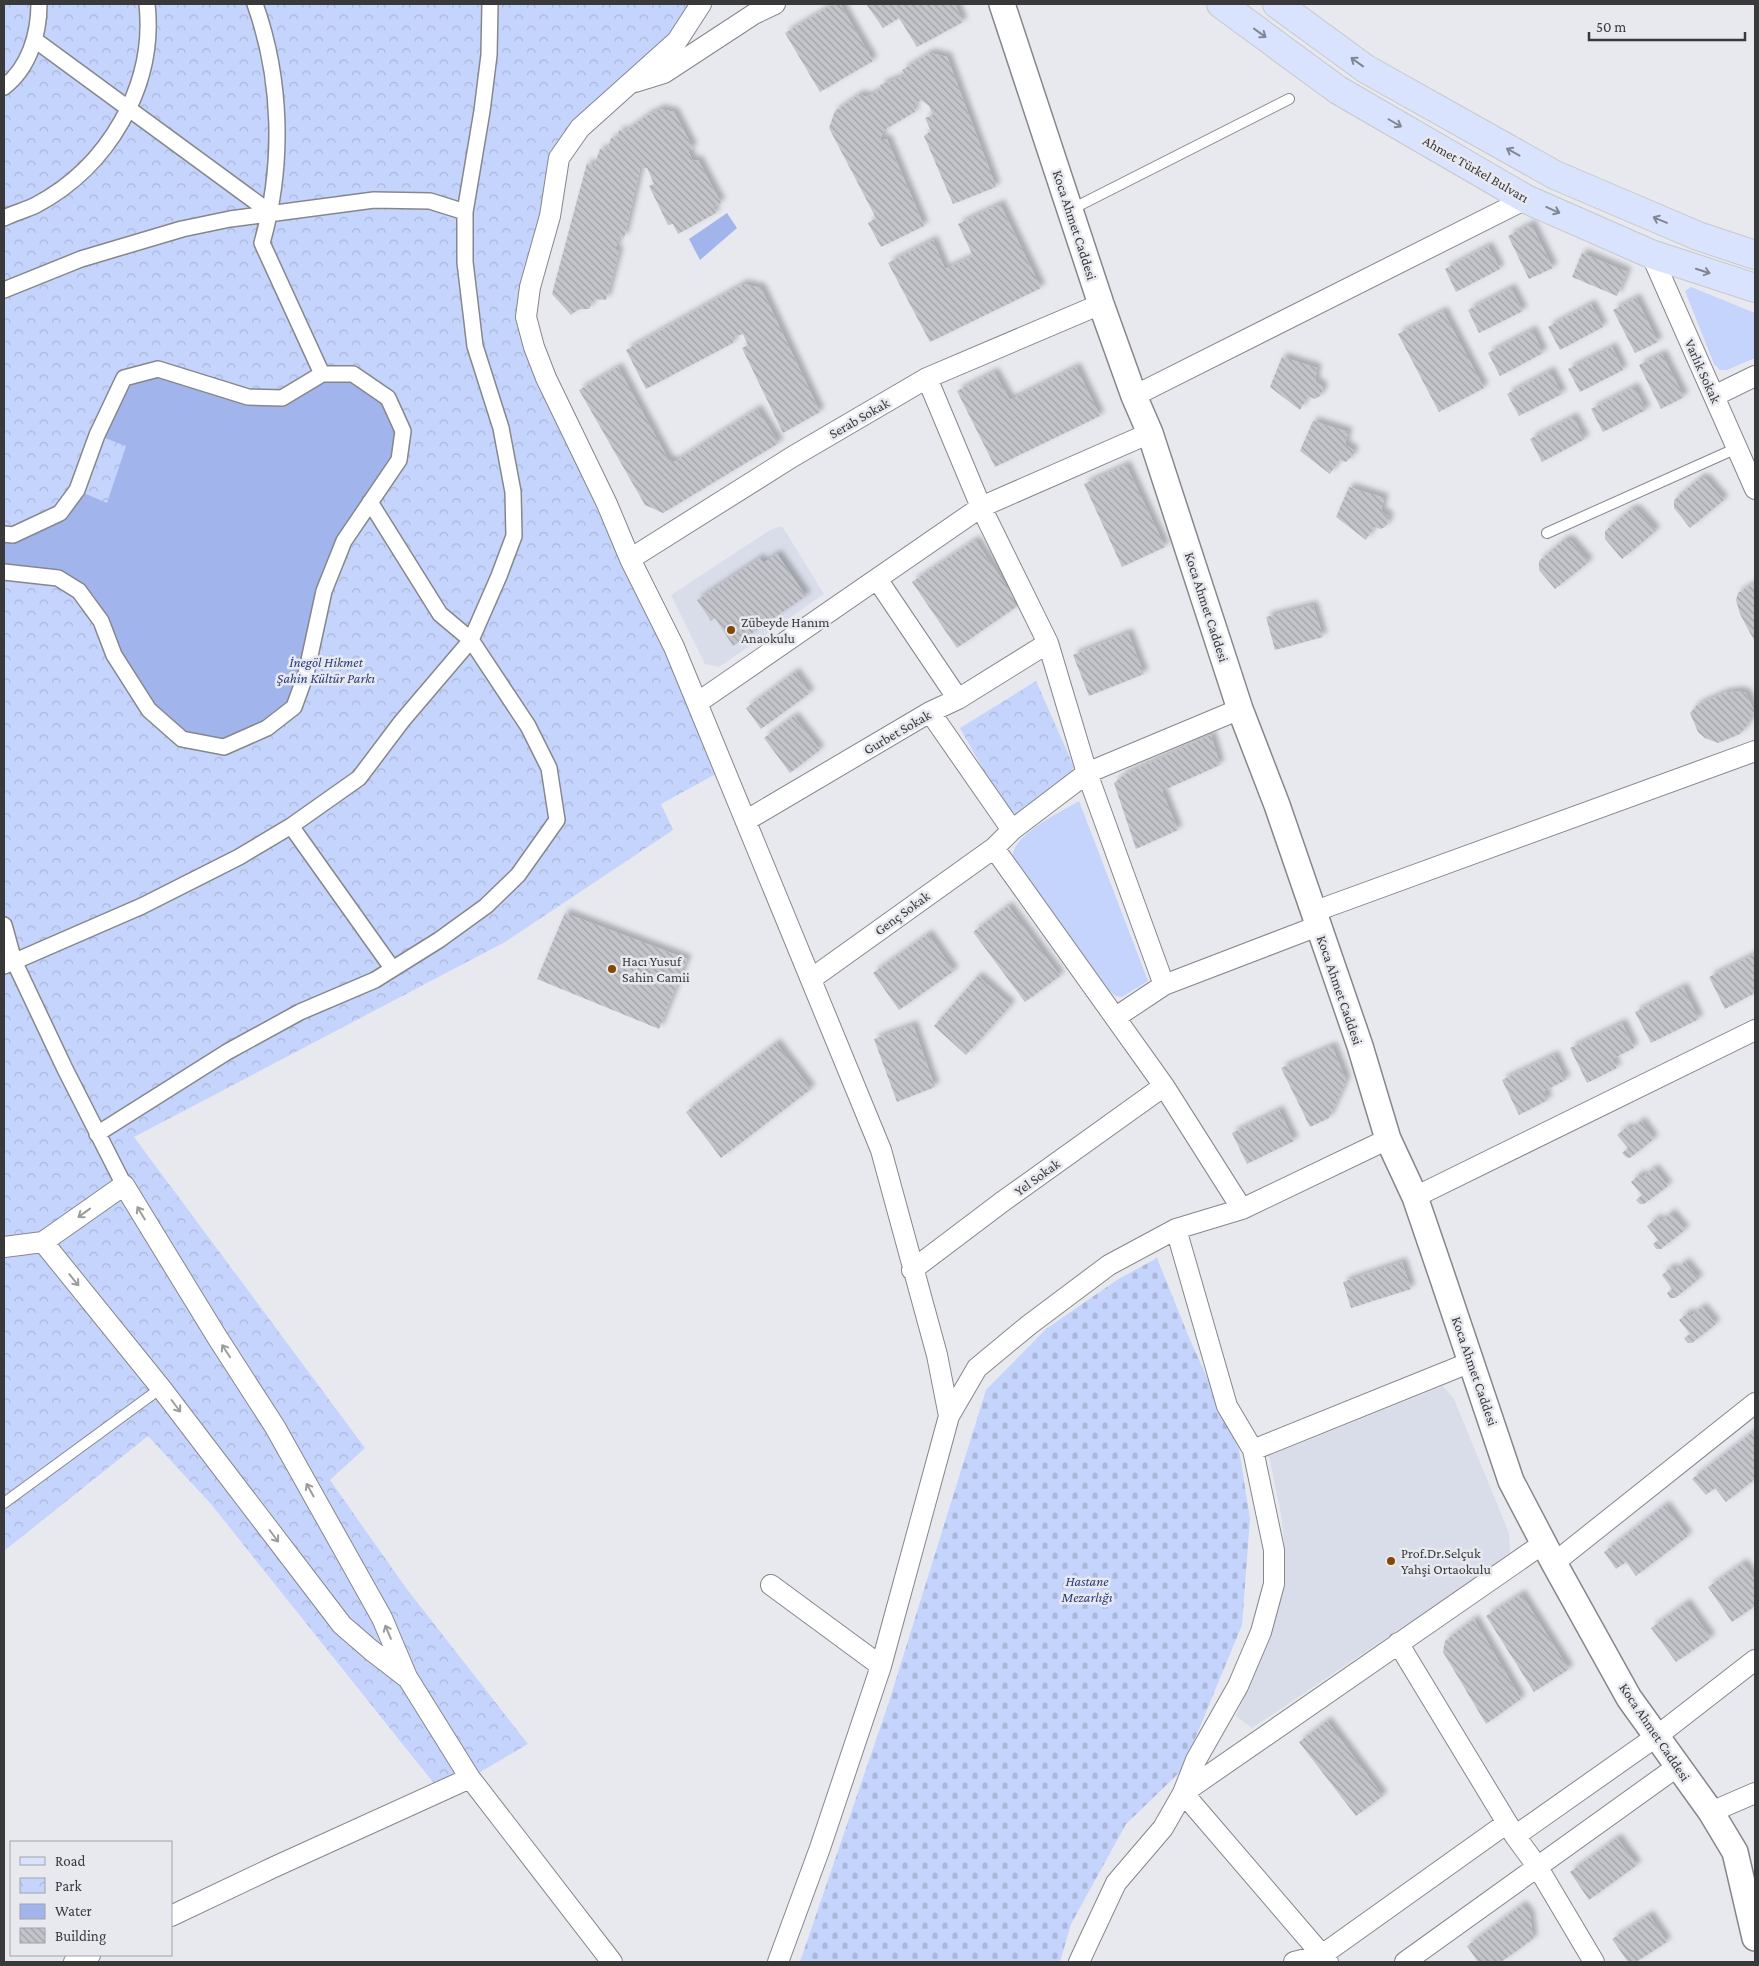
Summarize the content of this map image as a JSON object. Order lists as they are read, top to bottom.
{
  "streets": {
    "main road": ["Ahmet Türkel Bulvarı"],
    "street": [
      "Koca Ahmet Caddesi",
      "Varlık Sokak",
      "Serab Sokak",
      "Gurbet Sokak",
      "Genç Sokak",
      "Yel Sokak"
    ]
  },
  "crossings": [
    ["Ahmet Türkel Bulvarı", "Varlık Sokak"],
    ["Koca Ahmet Caddesi", "Serab Sokak"],
    ["Koca Ahmet Caddesi", "Genç Sokak"]
  ],
  "parks": ["İnegöl Hikmet Şahin Kültür Parkı", "Hastane Mezarlığı"],
  "places": ["Zübeyde Hanım Anaokulu", "Hacı Yusuf Sahin Camii", "Prof.Dr.Selçuk Yahşi Ortaokulu"],
  "legend": [
    "Road",
    "Park",
    "Water",
    "Building"
  ],
  "scale_bar": "50 m"
}
